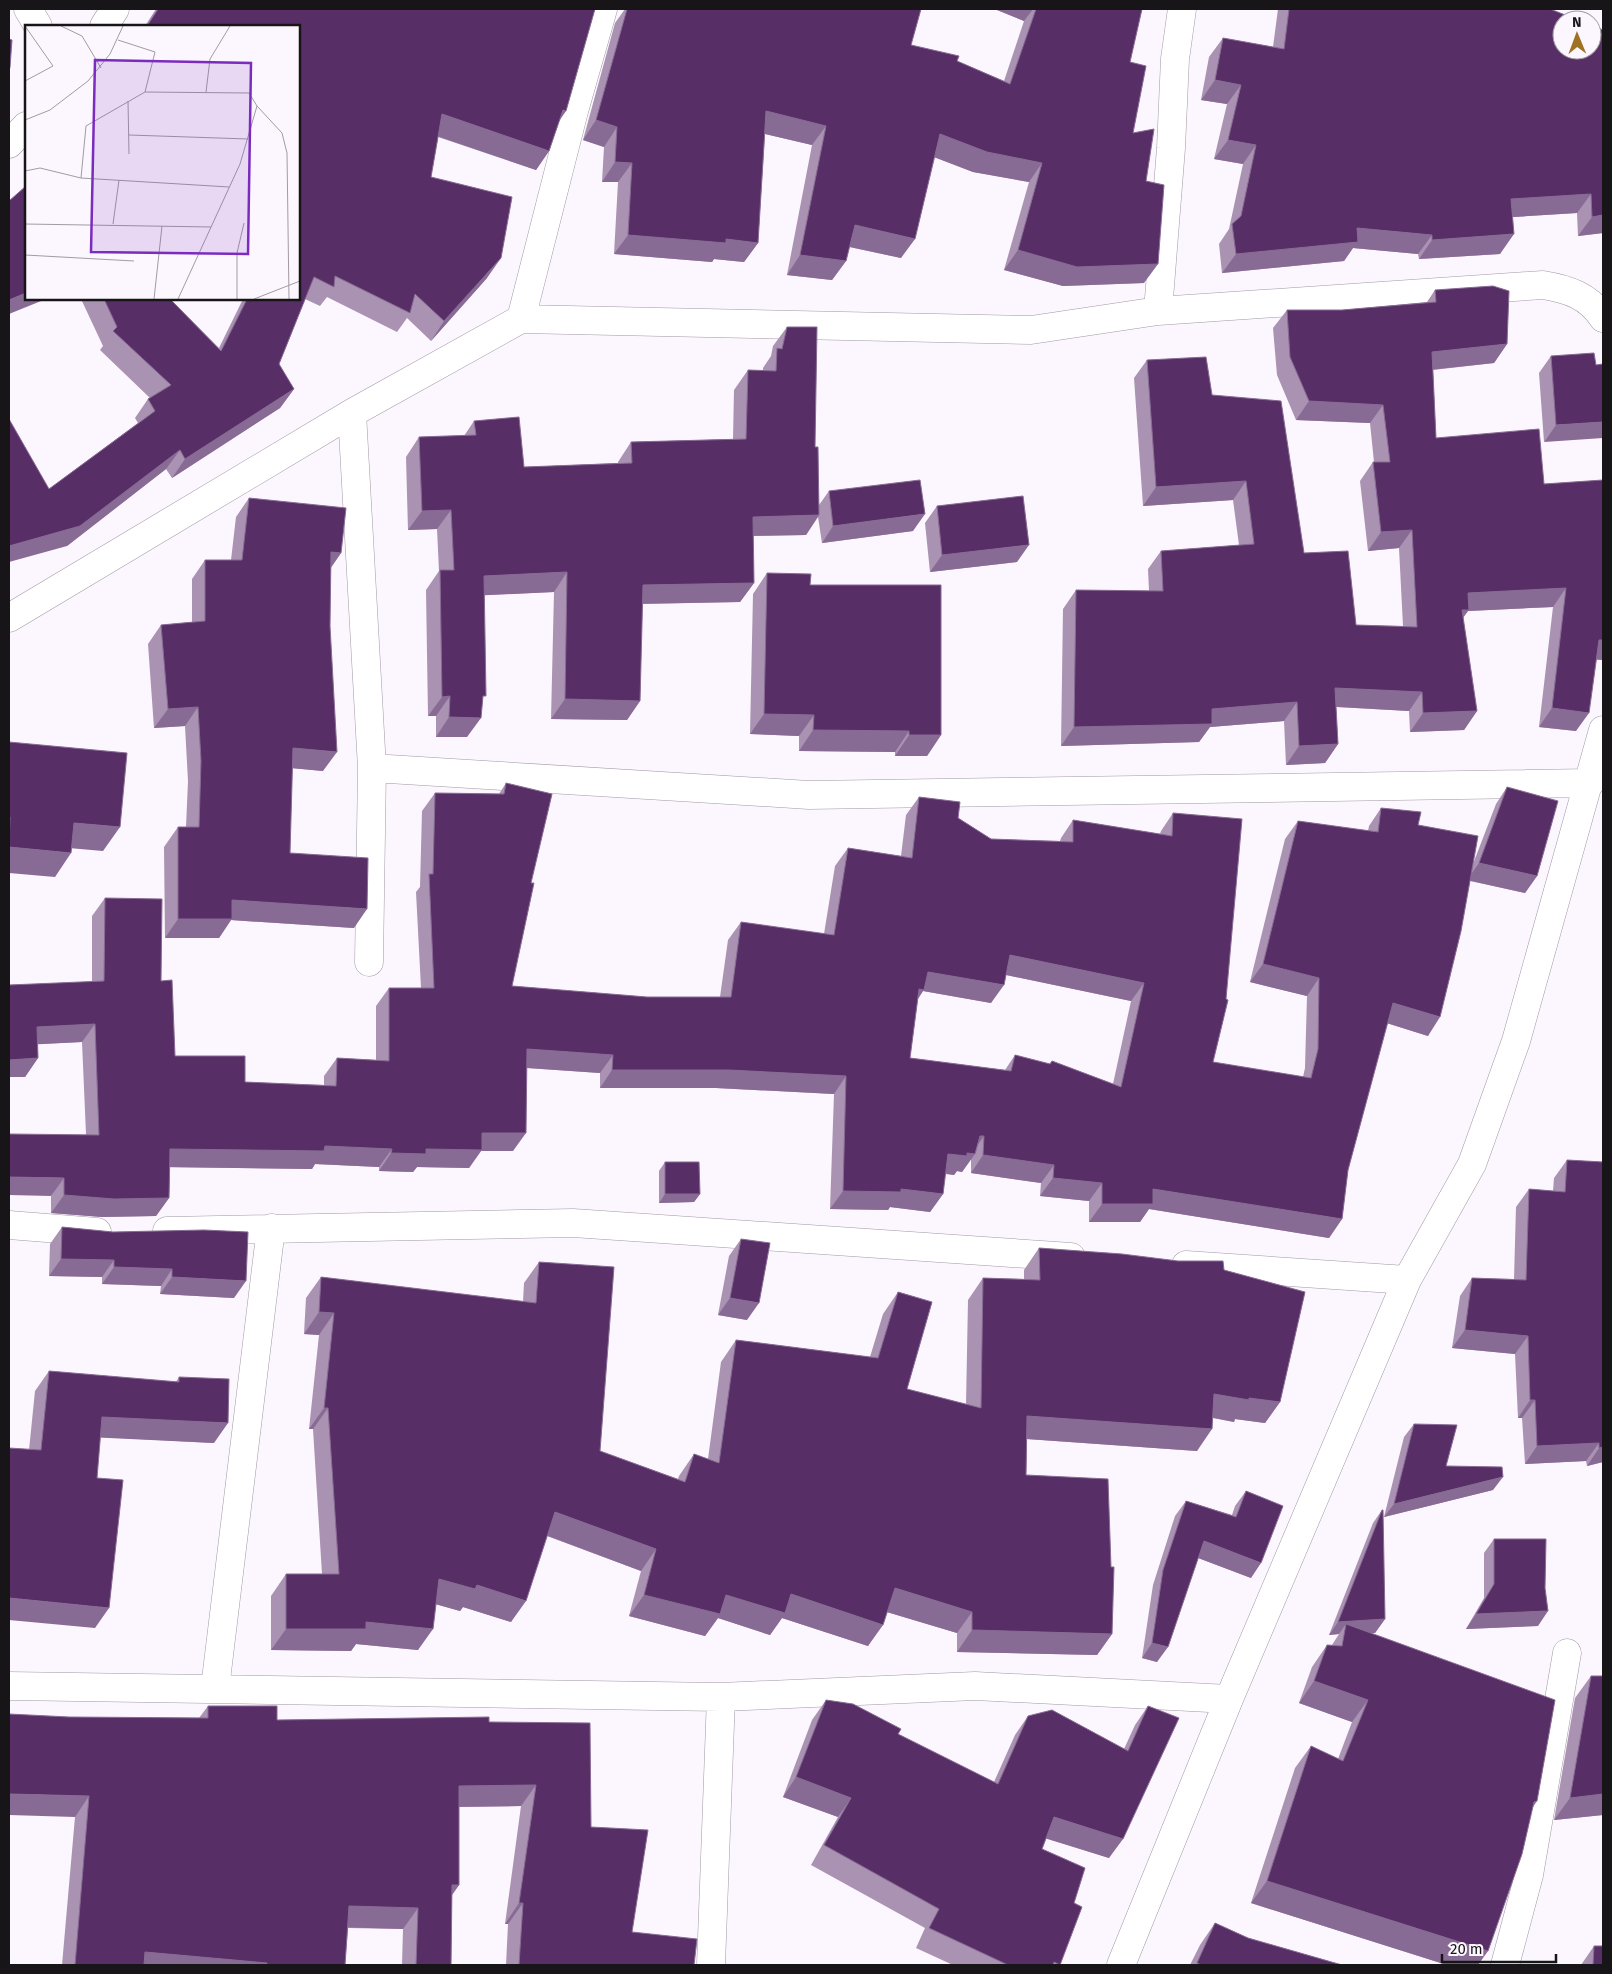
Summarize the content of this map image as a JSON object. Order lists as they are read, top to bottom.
{
  "scale_bar": "20 m",
  "north": "top"
}
